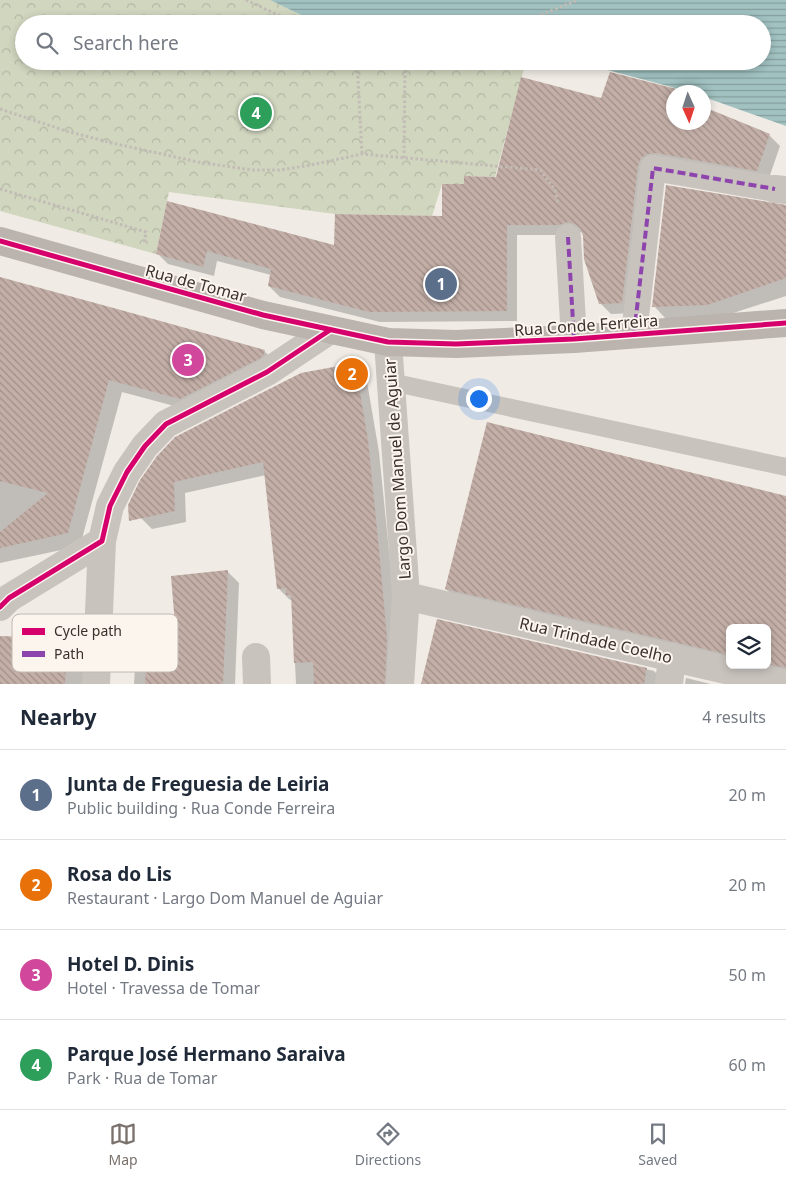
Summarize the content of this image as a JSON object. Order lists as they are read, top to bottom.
{
  "streets": {
    "main road": ["Rua de Tomar", "Rua Conde Ferreira"],
    "street": ["Largo Dom Manuel de Aguiar", "Rua Trindade Coelho"]
  },
  "crossings": [
    ["Rua de Tomar", "Rua Conde Ferreira"],
    ["Rua de Tomar", "Largo Dom Manuel de Aguiar"],
    ["Rua Conde Ferreira", "Largo Dom Manuel de Aguiar"],
    ["Largo Dom Manuel de Aguiar", "Rua Trindade Coelho"]
  ],
  "legend": ["Cycle path", "Path"],
  "north": "bottom",
  "page": {
    "search": "Search here",
    "pins": [
      "4",
      "1",
      "3",
      "2"
    ],
    "heading": ["Nearby", "4 results"],
    "list": [
      {
        "mark": "1",
        "name": "Junta de Freguesia de Leiria",
        "note": "Public building · Rua Conde Ferreira",
        "value": "20 m"
      },
      {
        "mark": "2",
        "name": "Rosa do Lis",
        "note": "Restaurant · Largo Dom Manuel de Aguiar",
        "value": "20 m"
      },
      {
        "mark": "3",
        "name": "Hotel D. Dinis",
        "note": "Hotel · Travessa de Tomar",
        "value": "50 m"
      },
      {
        "mark": "4",
        "name": "Parque José Hermano Saraiva",
        "note": "Park · Rua de Tomar",
        "value": "60 m"
      }
    ],
    "nav": ["Map", "Directions", "Saved"]
  }
}
